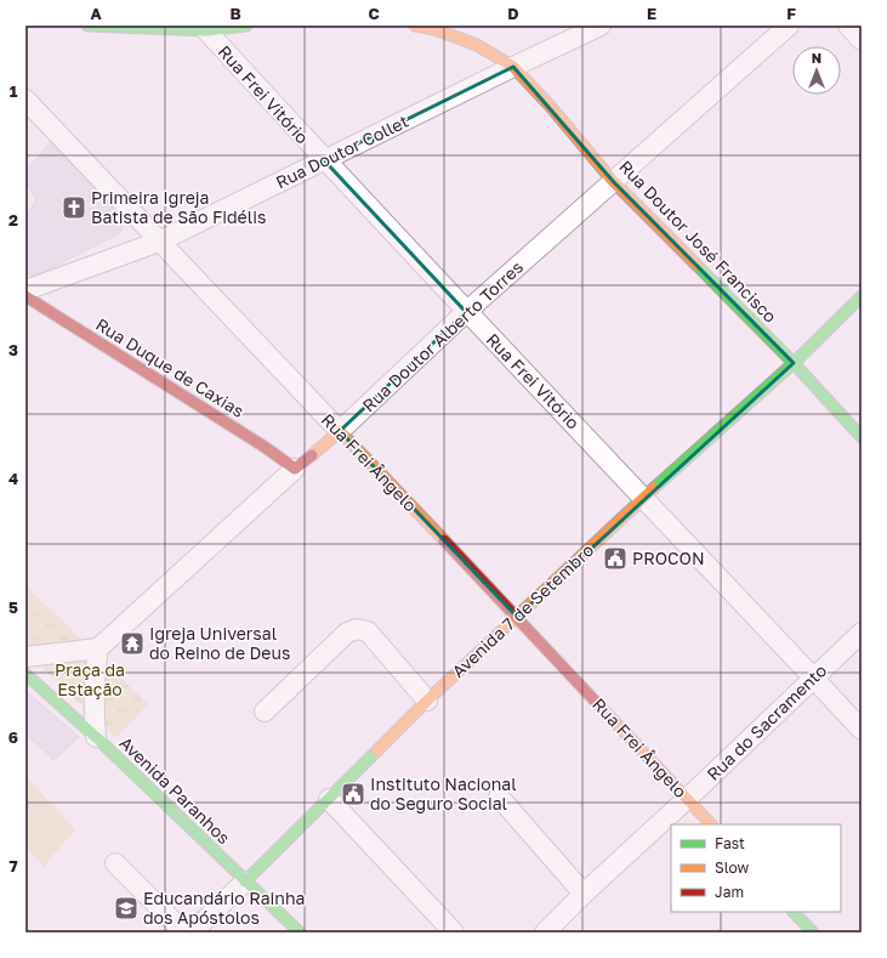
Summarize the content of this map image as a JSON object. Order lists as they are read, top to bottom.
{
  "streets": {
    "main road": [
      "Rua Doutor José Francisco",
      "Rua Doutor Alberto Torres",
      "Rua Duque de Caxias",
      "Rua Frei Ângelo",
      "Avenida 7 de Setembro",
      "Avenida Paranhos"
    ],
    "street": ["Rua Frei Vitório", "Rua Doutor Collet", "Rua do Sacramento"]
  },
  "crossings": [
    ["Rua Frei Vitório", "Rua Doutor Collet"],
    ["Rua Frei Vitório", "Rua Doutor Alberto Torres"],
    ["Rua Frei Vitório", "Avenida 7 de Setembro"],
    ["Rua Frei Vitório", "Rua do Sacramento"],
    ["Rua Doutor Collet", "Rua Doutor José Francisco"],
    ["Rua Doutor Collet", "Rua Frei Ângelo"],
    ["Rua Doutor José Francisco", "Rua Doutor Alberto Torres"],
    ["Rua Doutor José Francisco", "Avenida 7 de Setembro"],
    ["Rua Doutor Alberto Torres", "Rua Duque de Caxias"],
    ["Rua Doutor Alberto Torres", "Rua Frei Ângelo"],
    ["Rua Frei Ângelo", "Avenida 7 de Setembro"],
    ["Rua Frei Ângelo", "Rua do Sacramento"],
    ["Avenida 7 de Setembro", "Avenida Paranhos"]
  ],
  "parks": ["Praça da Estação"],
  "places": {
    "church": ["Primeira Igreja Batista de São Fidélis"],
    "public building": ["PROCON", "Instituto Nacional do Seguro Social"],
    "temple": ["Igreja Universal do Reino de Deus"],
    "school or university": ["Educandário Rainha dos Apóstolos"]
  },
  "legend": ["Fast", "Slow", "Jam"],
  "north": "top",
  "grid": {
    "columns": [
      "A",
      "B",
      "C",
      "D",
      "E",
      "F"
    ],
    "rows": [
      "1",
      "2",
      "3",
      "4",
      "5",
      "6",
      "7"
    ]
  }
}
